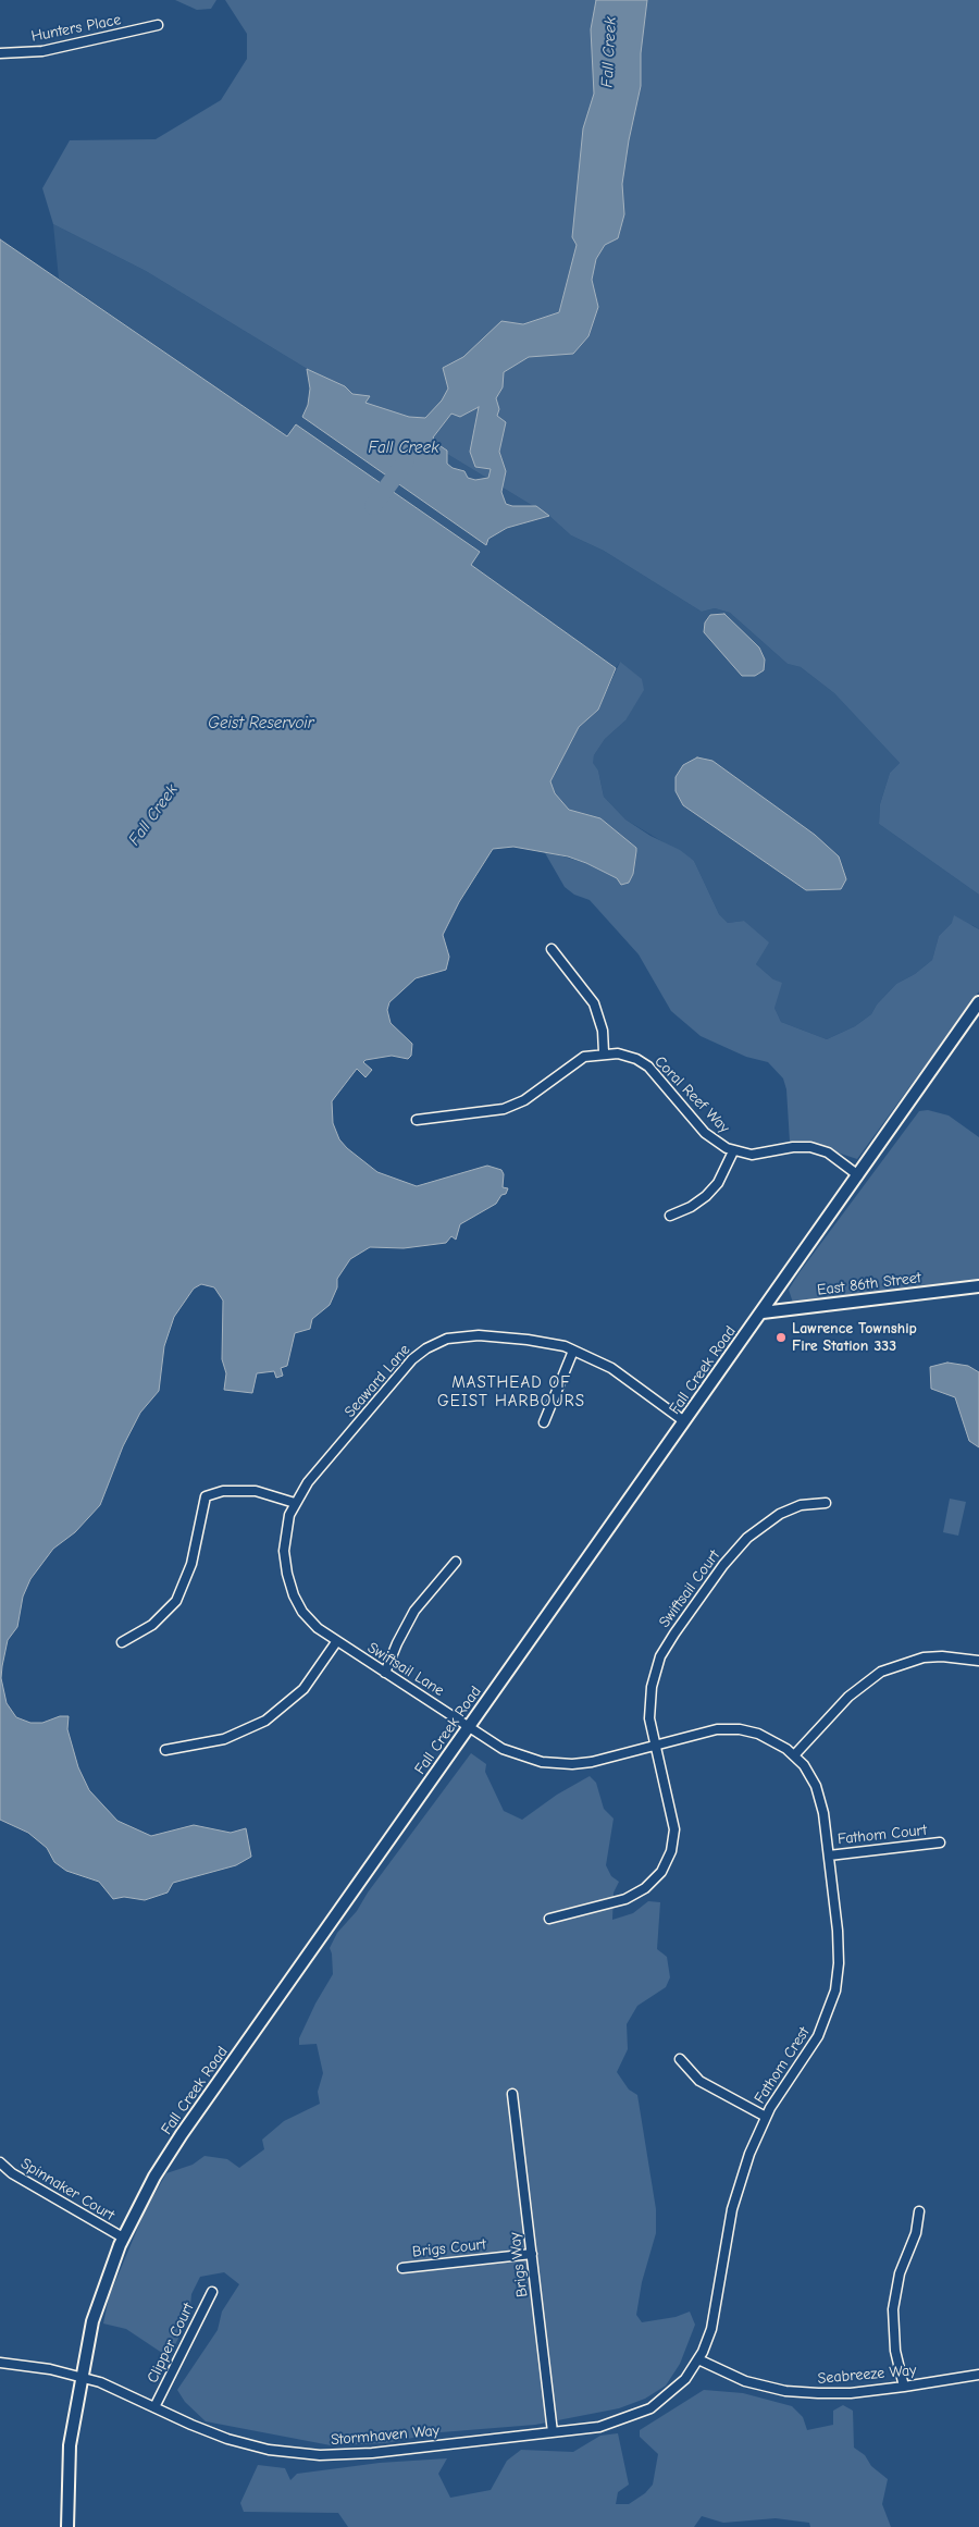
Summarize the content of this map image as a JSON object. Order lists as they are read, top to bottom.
{
  "streets": {
    "main road": ["East 86th Street", "Fall Creek Road"],
    "street": [
      "Hunters Place",
      "Coral Reef Way",
      "Seaward Lane",
      "Swiftsail Court",
      "Swiftsail Lane",
      "Fathom Court",
      "Fathom Crest",
      "Spinnaker Court",
      "Brigs Court",
      "Brigs Way",
      "Clipper Court",
      "Seabreeze Way",
      "Stormhaven Way"
    ]
  },
  "crossings": [
    ["Coral Reef Way", "Fall Creek Road"],
    ["East 86th Street", "Fall Creek Road"],
    ["Fall Creek Road", "Seaward Lane"],
    ["Fall Creek Road", "Swiftsail Lane"],
    ["Fall Creek Road", "Spinnaker Court"],
    ["Fall Creek Road", "Stormhaven Way"],
    ["Seaward Lane", "Swiftsail Lane"],
    ["Swiftsail Court", "Swiftsail Lane"],
    ["Swiftsail Lane", "Fathom Crest"],
    ["Fathom Court", "Fathom Crest"],
    ["Fathom Crest", "Seabreeze Way"],
    ["Fathom Crest", "Stormhaven Way"],
    ["Brigs Court", "Brigs Way"],
    ["Brigs Way", "Stormhaven Way"],
    ["Clipper Court", "Stormhaven Way"],
    ["Seabreeze Way", "Stormhaven Way"]
  ],
  "districts": ["MASTHEAD OF GEIST HARBOURS"],
  "water": ["Fall Creek", "Geist Reservoir"],
  "places": ["Lawrence Township Fire Station 333"]
}
